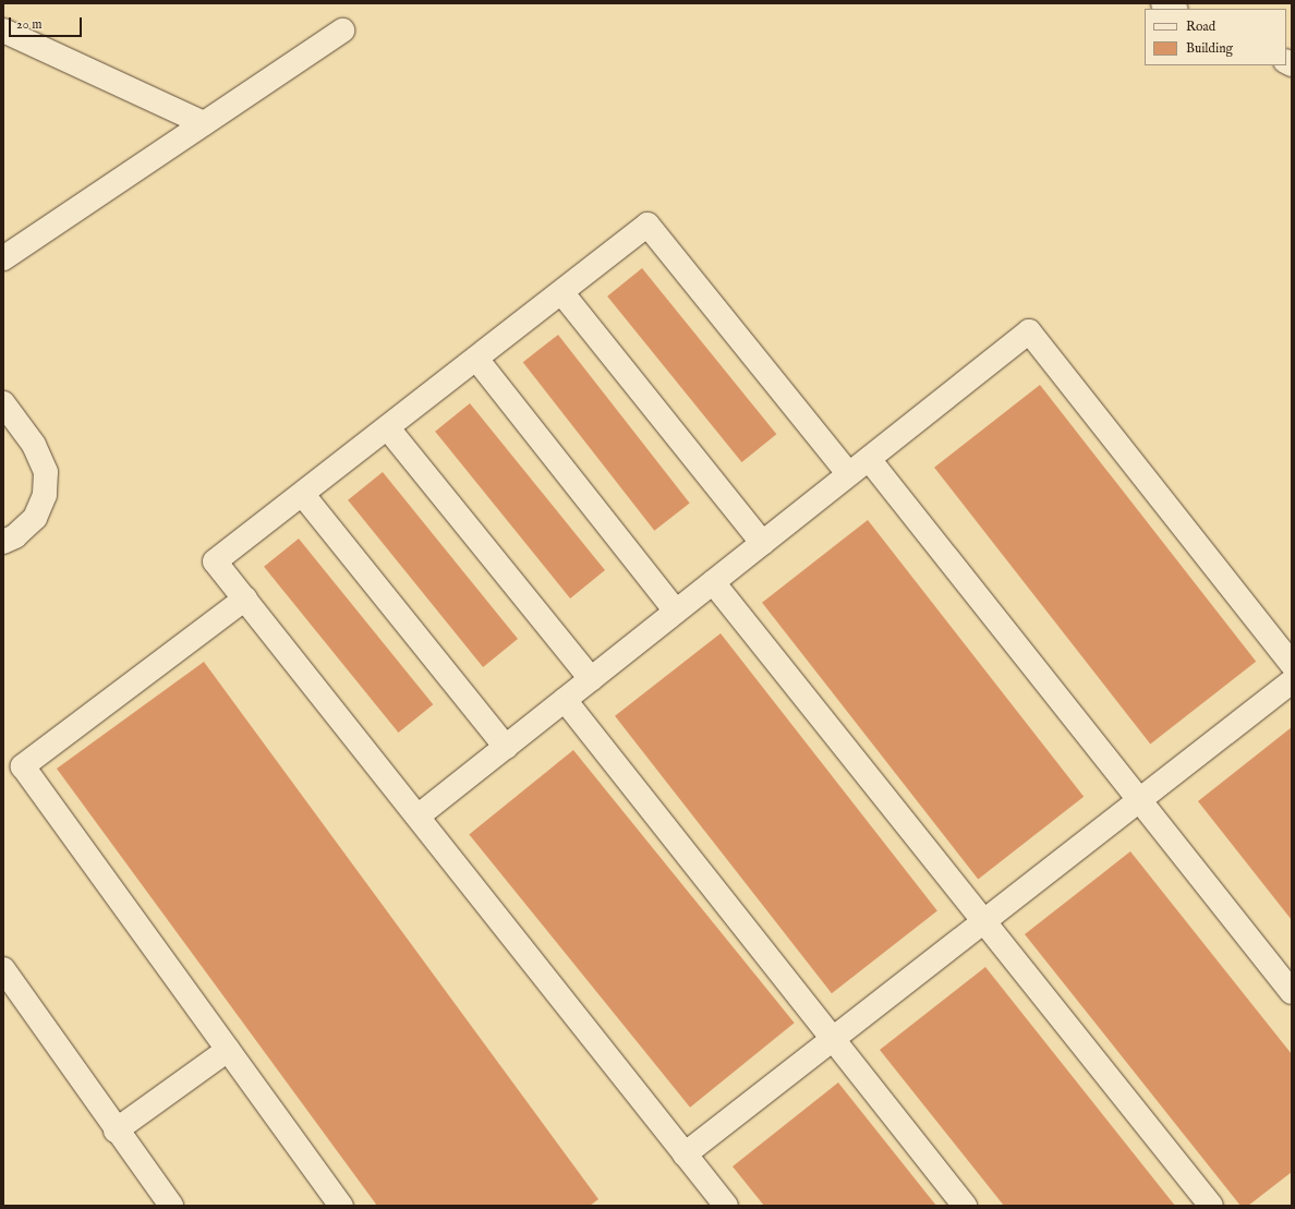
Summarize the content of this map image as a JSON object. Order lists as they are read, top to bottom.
{
  "legend": ["Road", "Building"],
  "scale_bar": "20 m"
}
